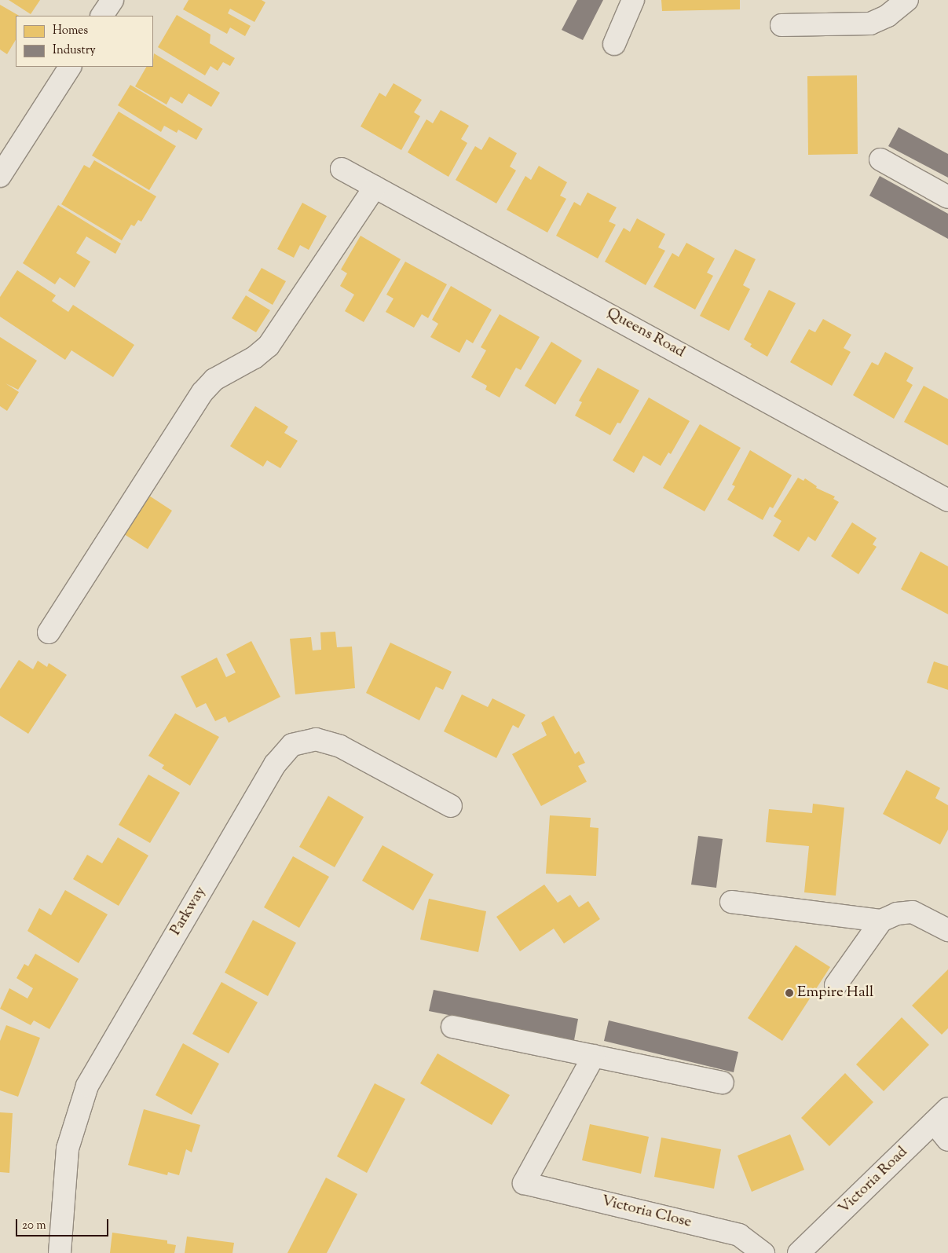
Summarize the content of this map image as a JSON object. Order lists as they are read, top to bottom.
{
  "streets": {
    "street": [
      "Queens Road",
      "Parkway",
      "Victoria Road",
      "Victoria Close"
    ]
  },
  "places": ["Empire Hall"],
  "legend": ["Homes", "Industry"],
  "scale_bar": "20 m"
}
